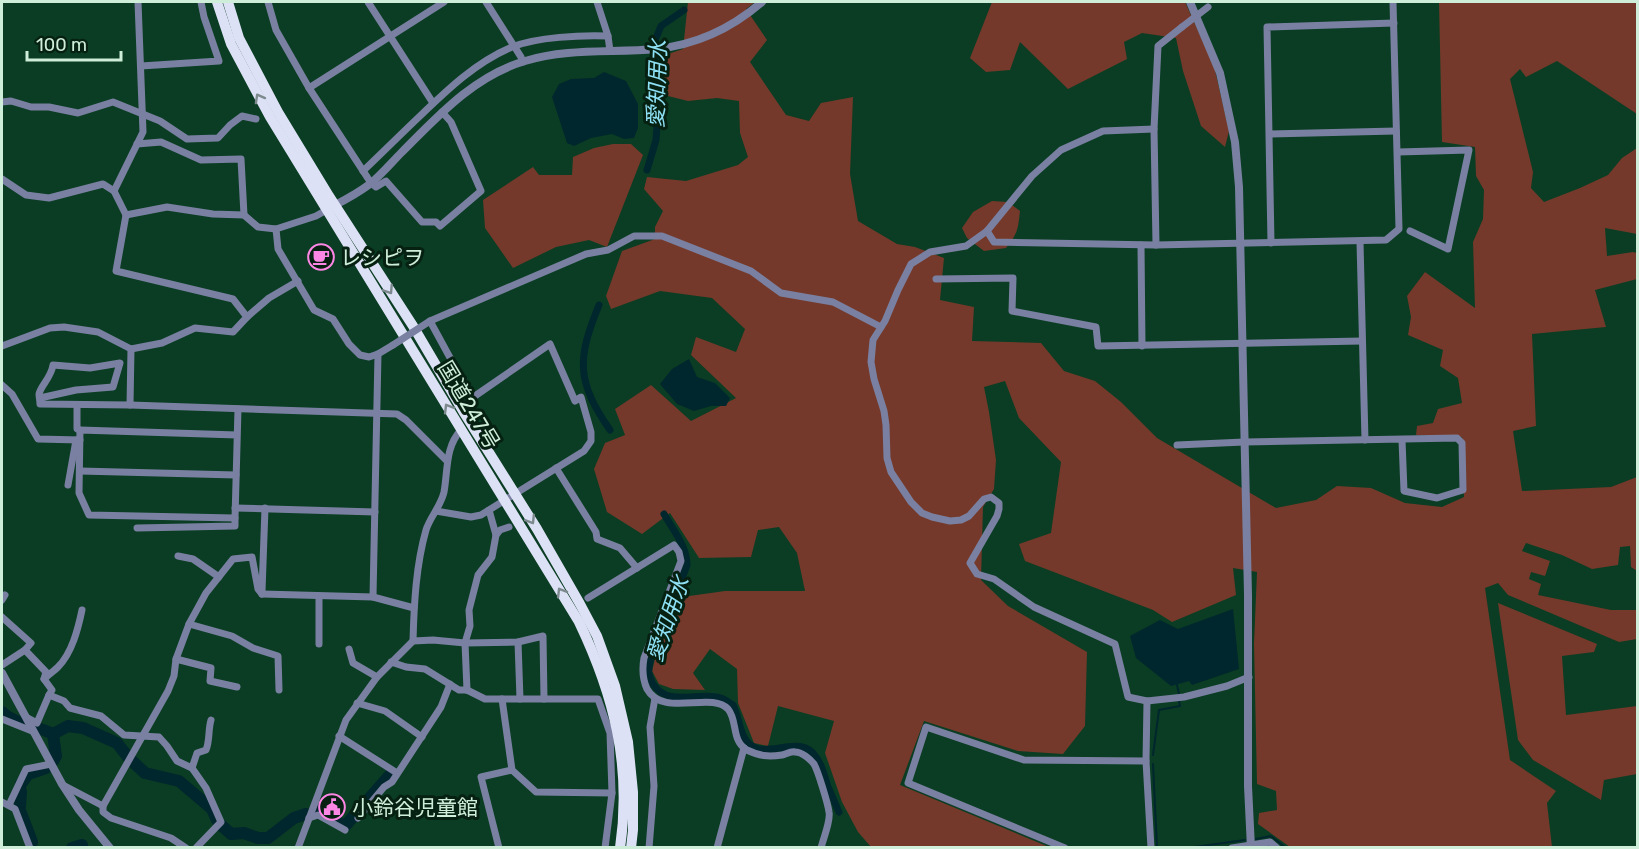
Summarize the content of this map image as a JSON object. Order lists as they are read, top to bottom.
{
  "streets": {
    "highway": ["国道247号"]
  },
  "water": ["愛知用水"],
  "places": {
    "cafe": ["レシピヲ"],
    "public building": ["小鈴谷児童館"]
  },
  "scale_bar": "100 m"
}
